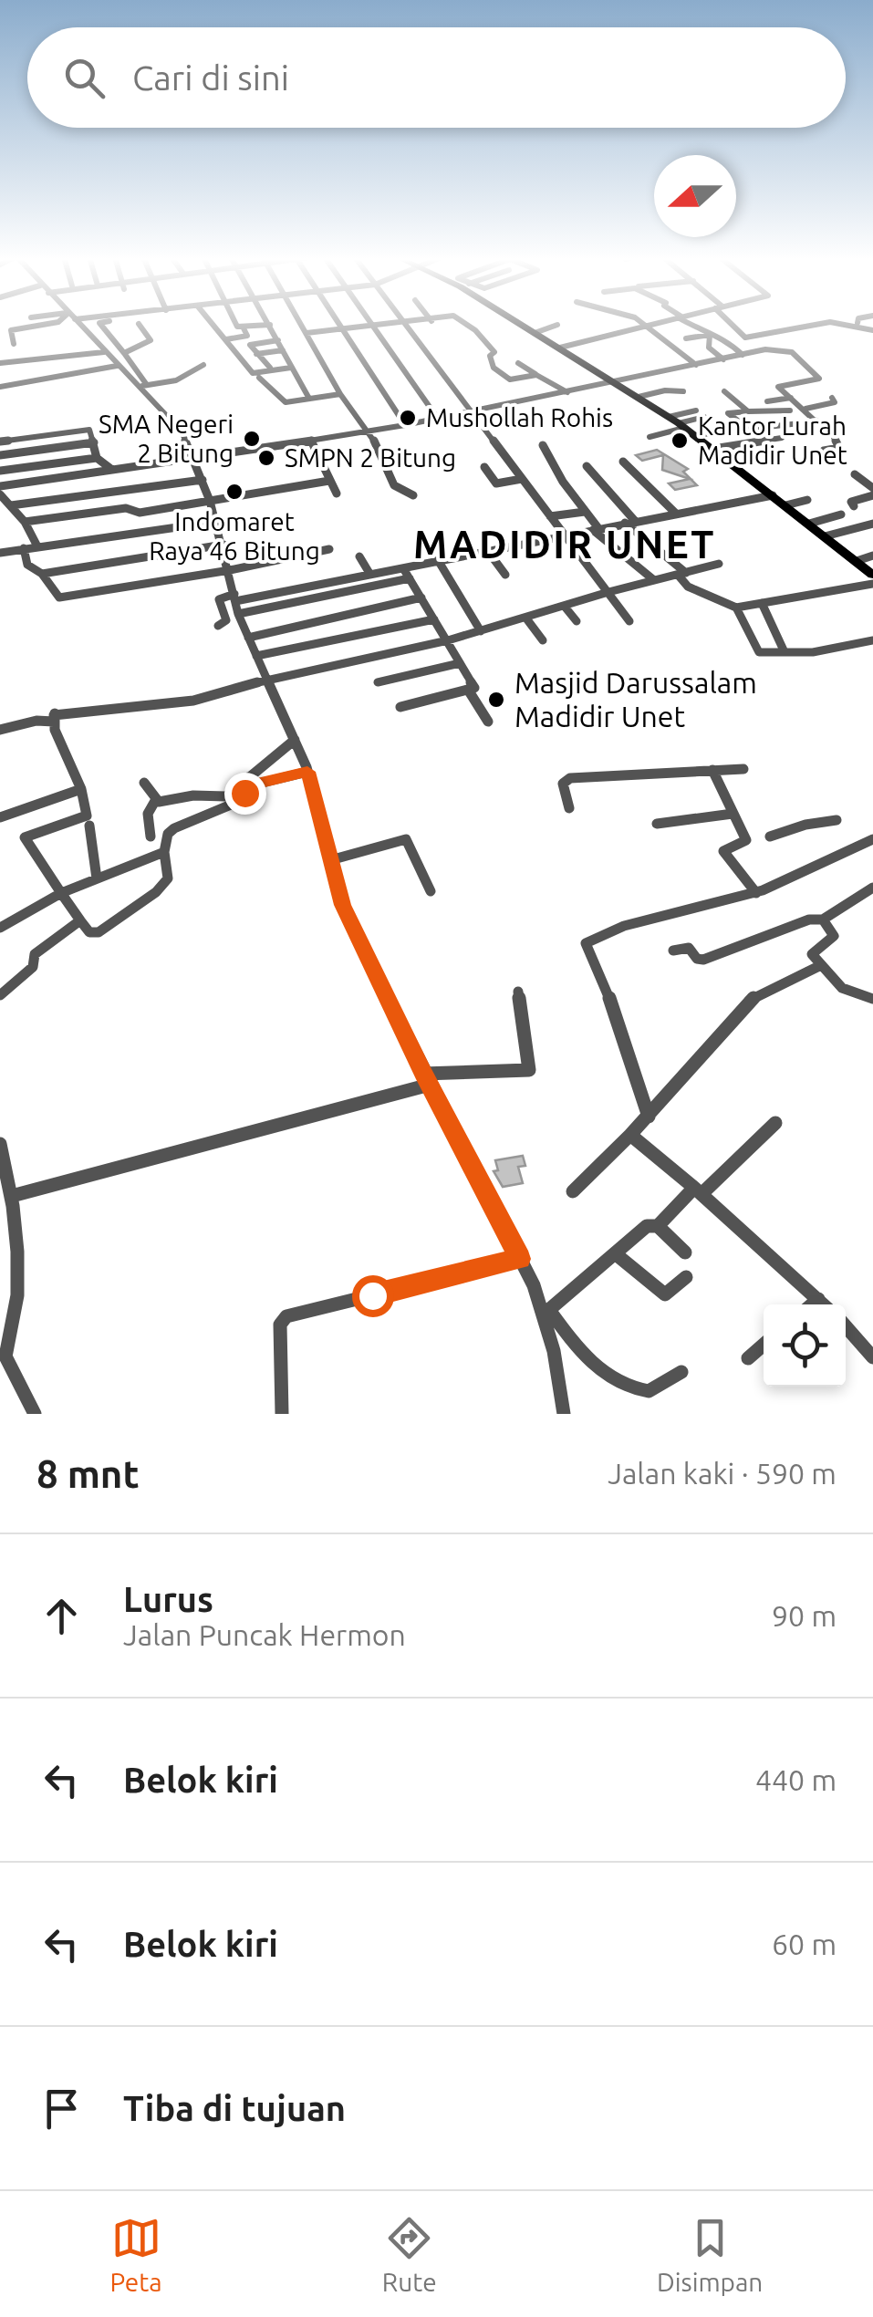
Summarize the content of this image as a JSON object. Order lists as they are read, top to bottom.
{
  "districts": ["MADIDIR UNET"],
  "places": [
    "Mushollah Rohis",
    "SMA Negeri 2 Bitung",
    "Kantor Lurah Madidir Unet",
    "SMPN 2 Bitung",
    "Indomaret Raya 46 Bitung",
    "Masjid Darussalam Madidir Unet"
  ],
  "north": "left",
  "page": {
    "search": "Cari di sini",
    "heading": ["8 mnt", "Jalan kaki · 590 m"],
    "list": [
      ["Lurus", "Jalan Puncak Hermon", "90 m"],
      ["Belok kiri", "440 m"],
      ["Belok kiri", "60 m"],
      "Tiba di tujuan"
    ],
    "nav": ["Peta", "Rute", "Disimpan"]
  }
}
